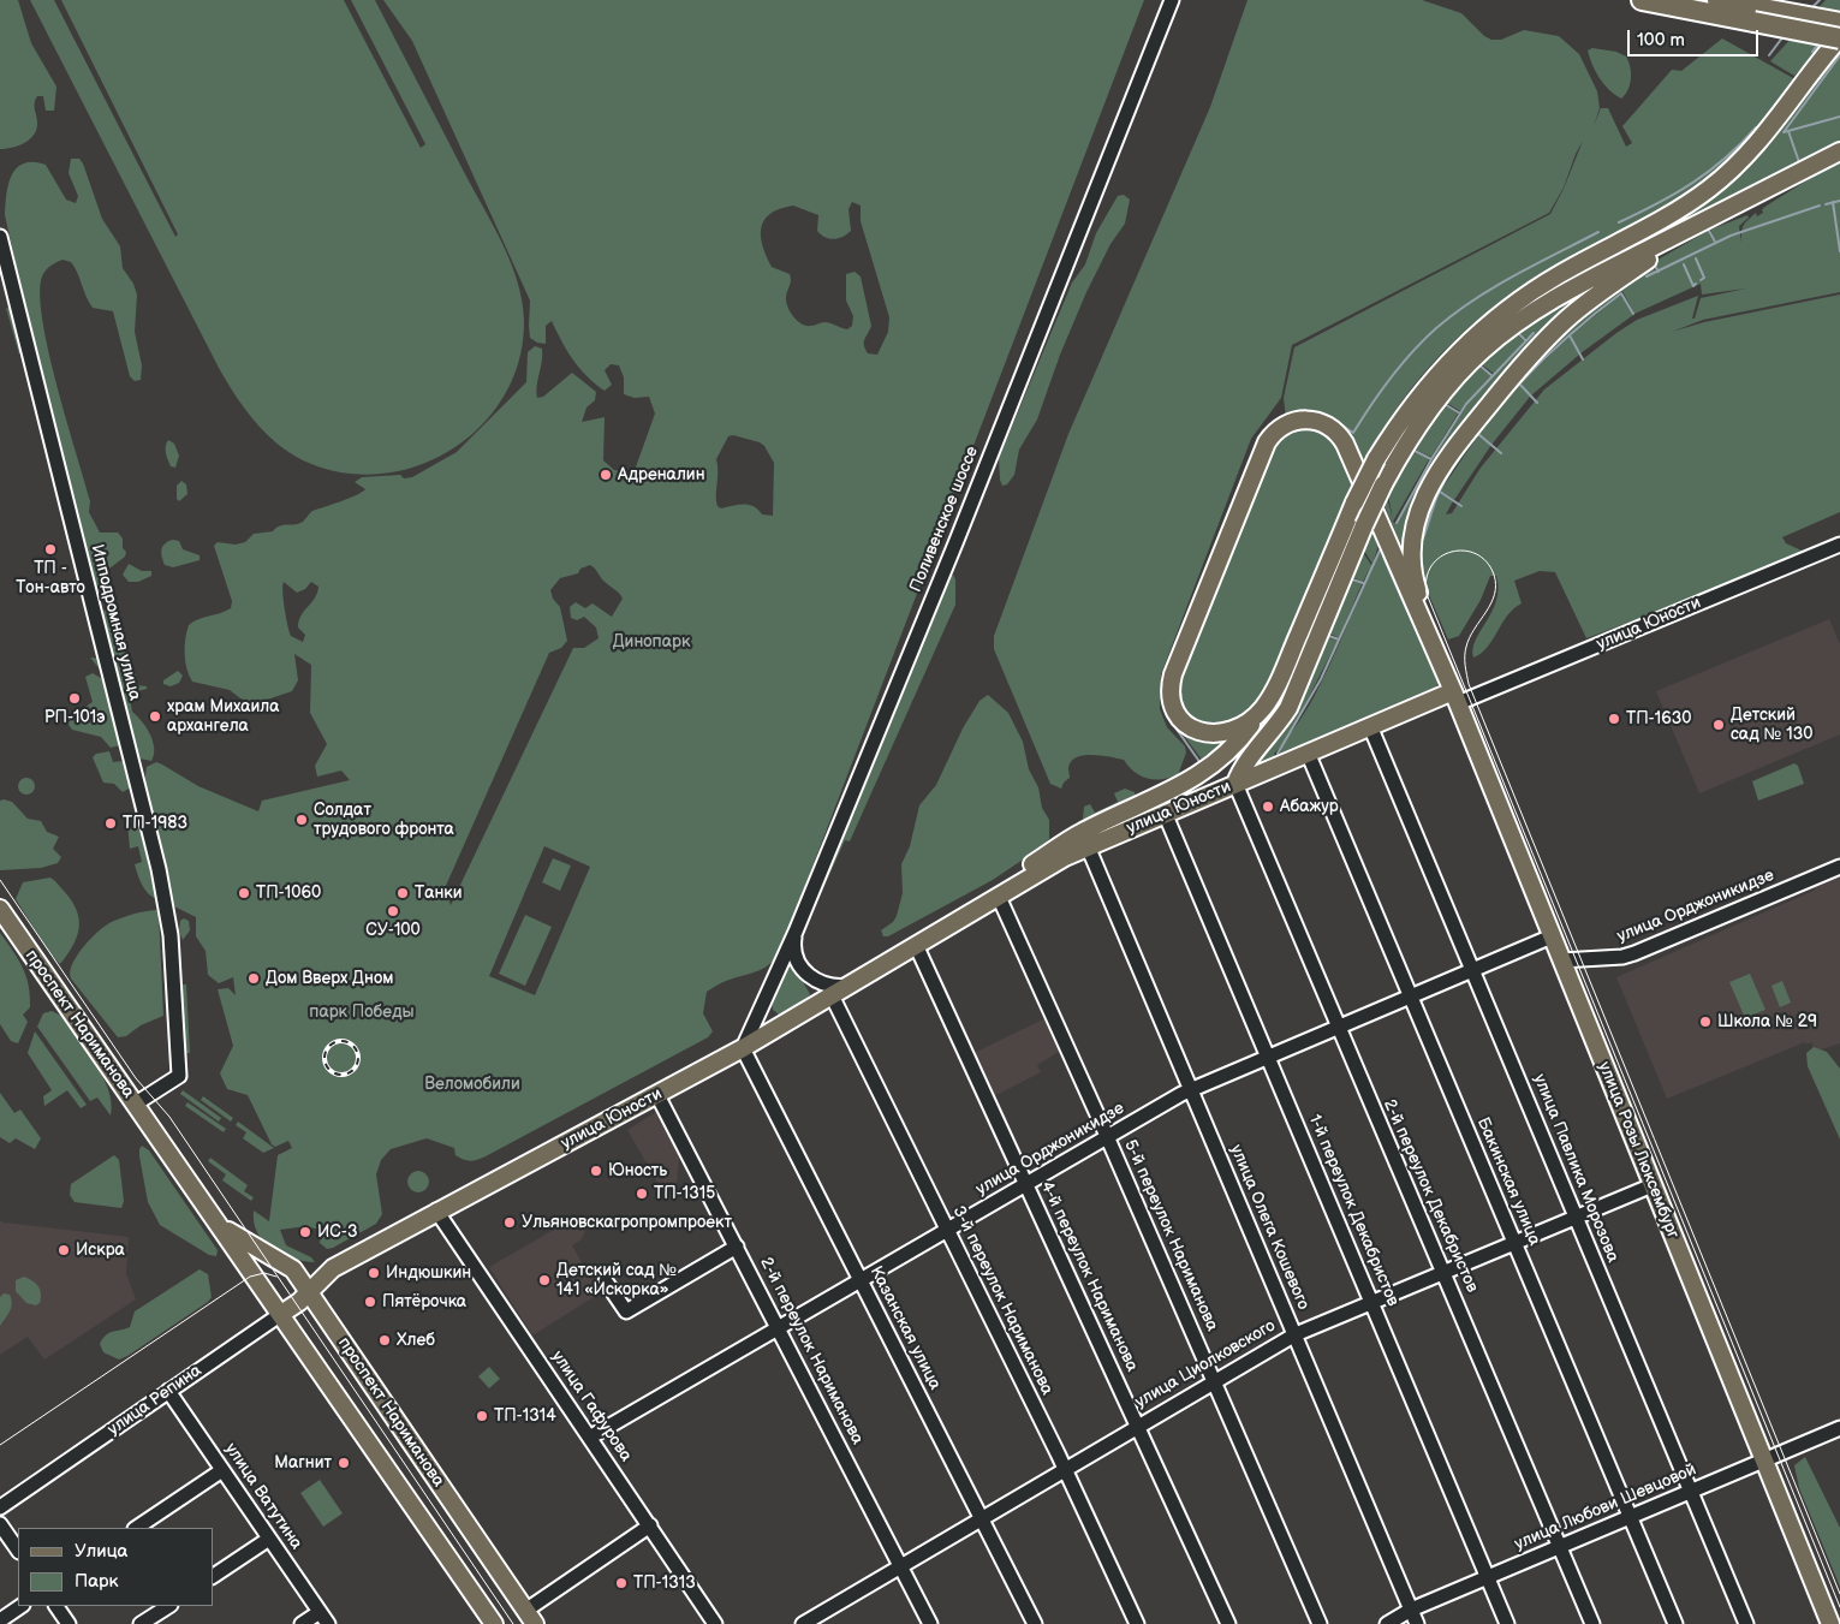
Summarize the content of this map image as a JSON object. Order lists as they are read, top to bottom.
{
  "streets": {
    "main road": [
      "улица Юности",
      "проспект Нариманова",
      "улица Розы Люксембург",
      "улица Репина"
    ],
    "street": [
      "Поливенское шоссе",
      "Ипподромная улица",
      "улица Орджоникидзе",
      "улица Павлика Морозова",
      "Бакинская улица",
      "2-й переулок Декабристов",
      "1-й переулок Декабристов",
      "улица Олега Кошевого",
      "5-й переулок Нариманова",
      "4-й переулок Нариманова",
      "3-й переулок Нариманова",
      "Казанская улица",
      "2-й переулок Нариманова",
      "улица Циолковского",
      "улица Гафурова",
      "улица Ватутина",
      "улица Любови Шевцовой"
    ]
  },
  "crossings": [
    ["Поливенское шоссе", "улица Юности"],
    ["Поливенское шоссе", "Казанская улица"],
    ["Ипподромная улица", "проспект Нариманова"],
    ["улица Юности", "проспект Нариманова"],
    ["улица Юности", "улица Розы Люксембург"],
    ["улица Юности", "улица Павлика Морозова"],
    ["улица Юности", "Бакинская улица"],
    ["улица Юности", "2-й переулок Декабристов"],
    ["улица Юности", "1-й переулок Декабристов"],
    ["улица Юности", "улица Олега Кошевого"],
    ["улица Юности", "5-й переулок Нариманова"],
    ["улица Юности", "4-й переулок Нариманова"],
    ["улица Юности", "3-й переулок Нариманова"],
    ["улица Юности", "Казанская улица"],
    ["улица Юности", "2-й переулок Нариманова"],
    ["улица Юности", "улица Репина"],
    ["улица Юности", "улица Гафурова"],
    ["улица Орджоникидзе", "улица Розы Люксембург"],
    ["улица Орджоникидзе", "улица Павлика Морозова"],
    ["улица Орджоникидзе", "Бакинская улица"],
    ["улица Орджоникидзе", "2-й переулок Декабристов"],
    ["улица Орджоникидзе", "1-й переулок Декабристов"],
    ["улица Орджоникидзе", "улица Олега Кошевого"],
    ["улица Орджоникидзе", "5-й переулок Нариманова"],
    ["улица Орджоникидзе", "4-й переулок Нариманова"],
    ["улица Орджоникидзе", "3-й переулок Нариманова"],
    ["улица Орджоникидзе", "Казанская улица"],
    ["улица Орджоникидзе", "2-й переулок Нариманова"],
    ["улица Орджоникидзе", "улица Гафурова"],
    ["проспект Нариманова", "улица Репина"],
    ["улица Розы Люксембург", "улица Циолковского"],
    ["улица Розы Люксембург", "улица Любови Шевцовой"],
    ["улица Павлика Морозова", "улица Циолковского"],
    ["улица Павлика Морозова", "улица Любови Шевцовой"],
    ["Бакинская улица", "улица Циолковского"],
    ["Бакинская улица", "улица Любови Шевцовой"],
    ["2-й переулок Декабристов", "улица Циолковского"],
    ["2-й переулок Декабристов", "улица Любови Шевцовой"],
    ["1-й переулок Декабристов", "улица Циолковского"],
    ["1-й переулок Декабристов", "улица Любови Шевцовой"],
    ["улица Олега Кошевого", "улица Циолковского"],
    ["улица Олега Кошевого", "улица Любови Шевцовой"],
    ["5-й переулок Нариманова", "улица Циолковского"],
    ["4-й переулок Нариманова", "улица Циолковского"],
    ["3-й переулок Нариманова", "улица Циолковского"],
    ["Казанская улица", "улица Циолковского"],
    ["2-й переулок Нариманова", "улица Циолковского"],
    ["улица Репина", "улица Ватутина"]
  ],
  "parks": ["Динопарк", "парк Победы", "Веломобили"],
  "places": [
    "Адреналин",
    "ТП - Тон-авто",
    "РП-101э",
    "храм Михаила архангела",
    "ТП-1630",
    "Детский сад № 130",
    "Абажур",
    "Солдат трудового фронта",
    "ТП-1983",
    "ТП-1060",
    "Танки",
    "СУ-100",
    "Дом Вверх Дном",
    "Школа № 29",
    "Юность",
    "ТП-1315",
    "Ульяновскагропромпроект",
    "ИС-3",
    "Искра",
    "Индюшкин",
    "Детский сад № 141 «Искорка»",
    "Пятёрочка",
    "Хлеб",
    "ТП-1314",
    "Магнит",
    "ТП-1313"
  ],
  "legend": ["Улица", "Парк"],
  "scale_bar": "100 m"
}
